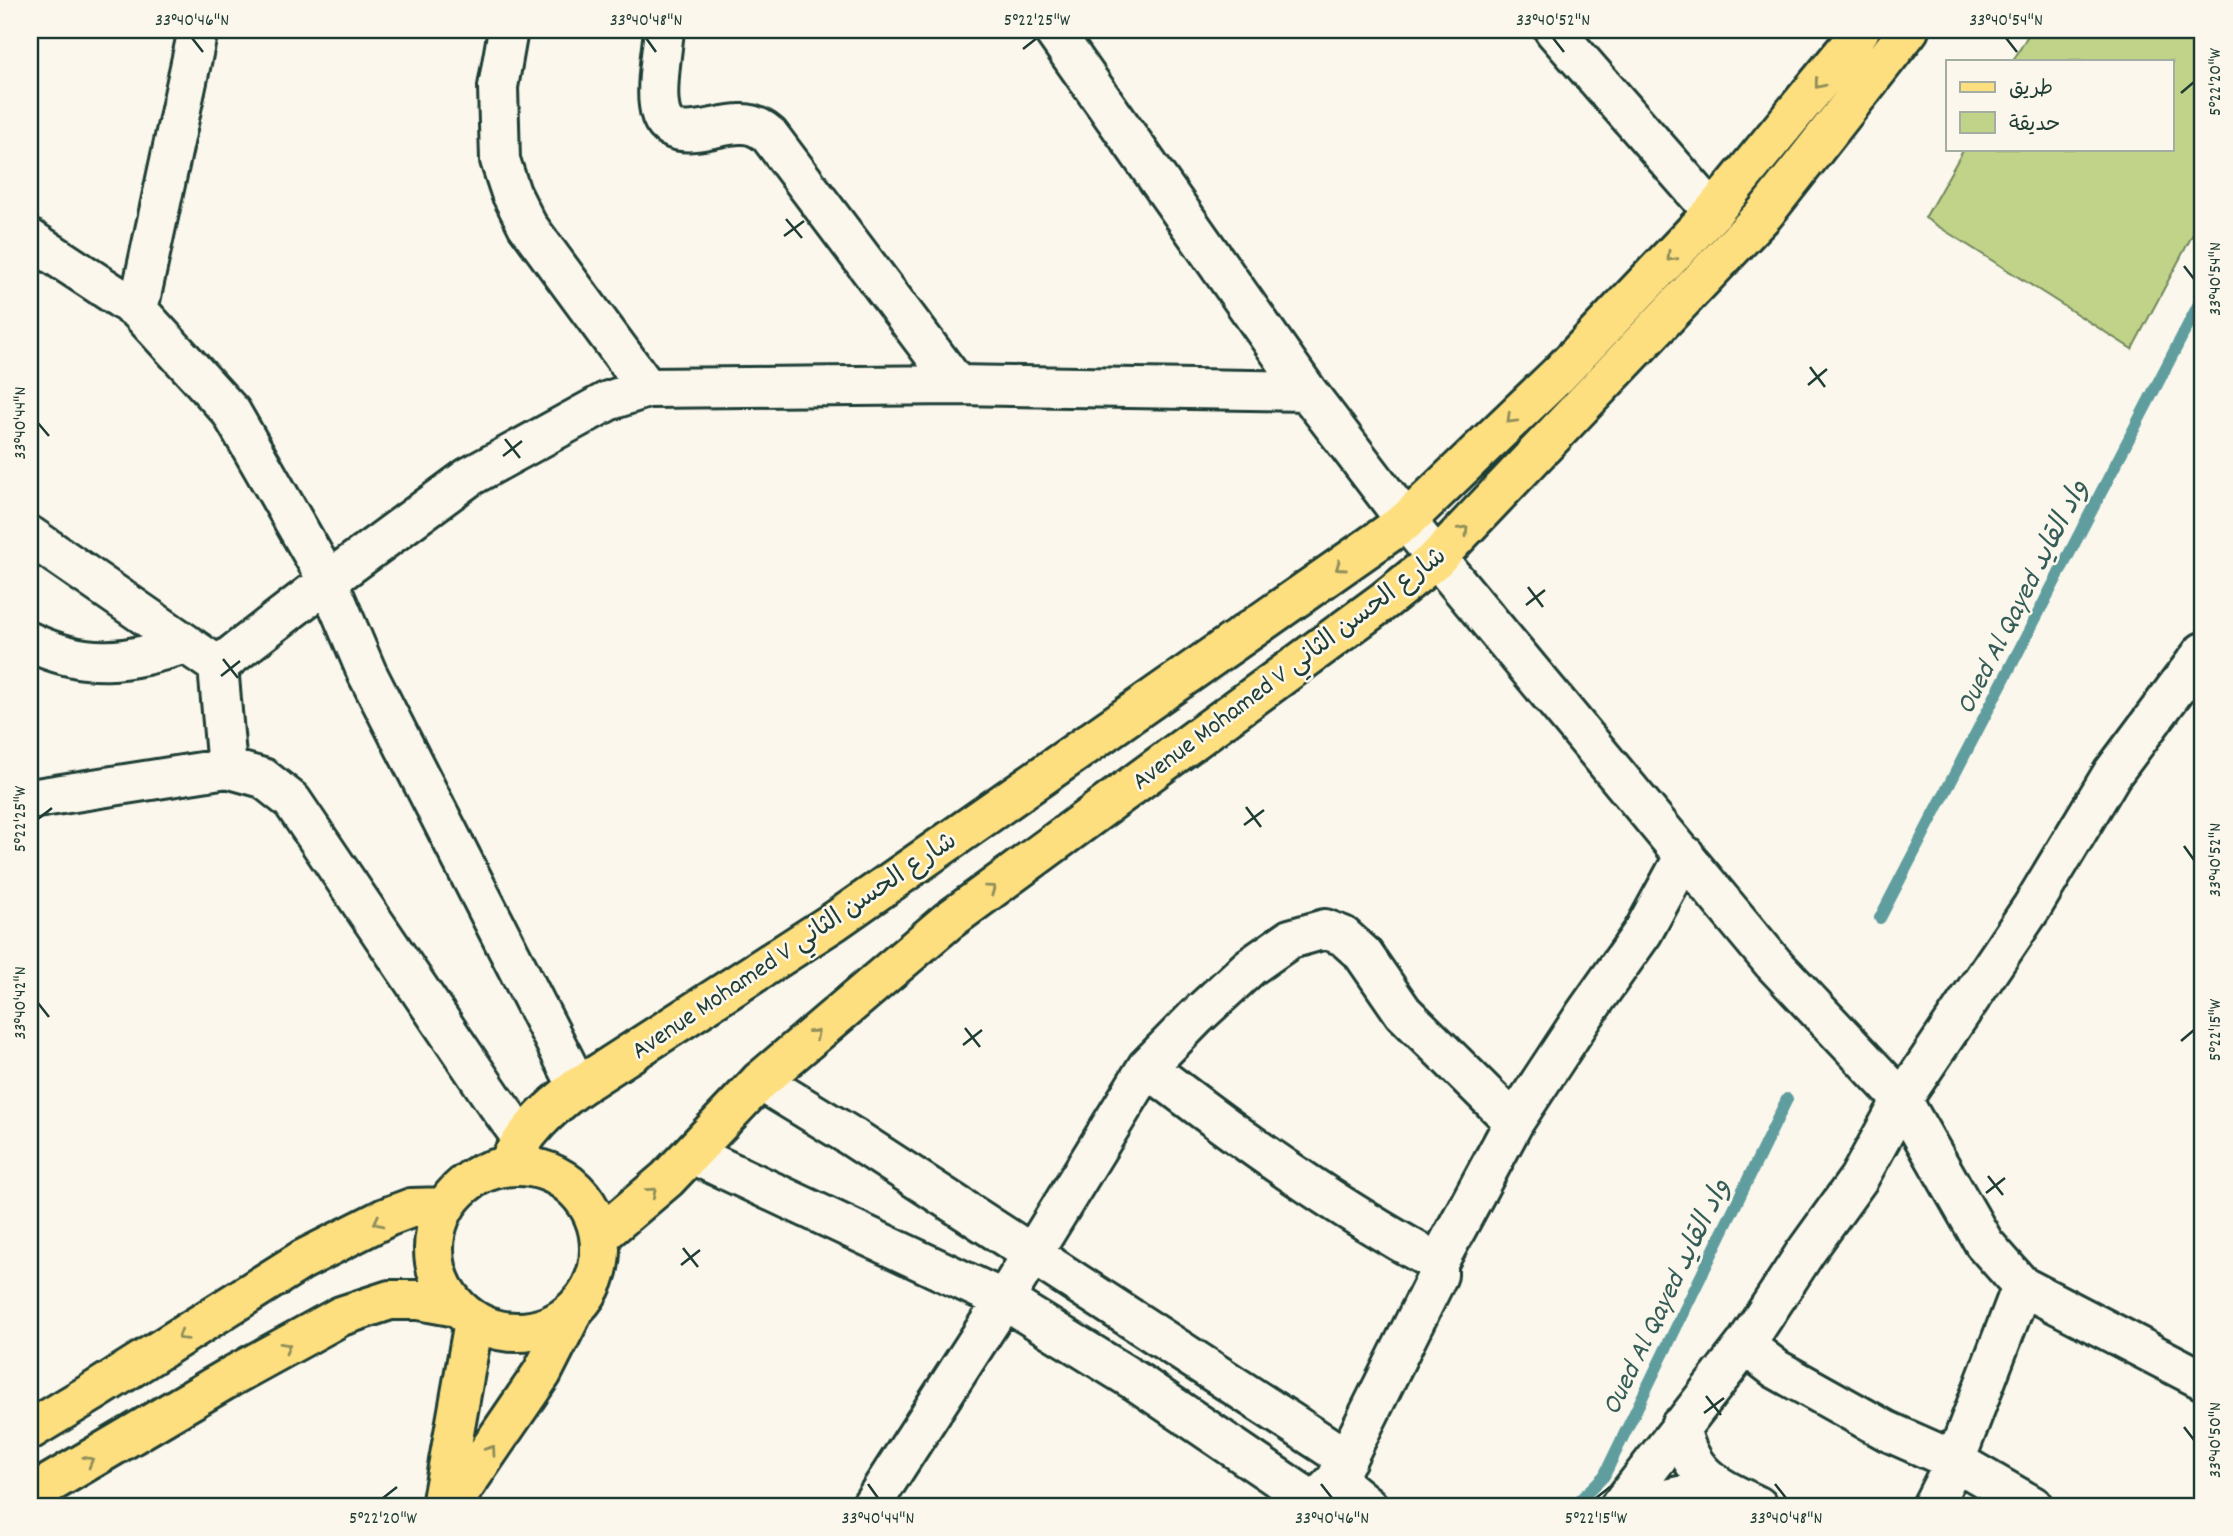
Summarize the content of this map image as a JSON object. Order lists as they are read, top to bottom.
{
  "streets": {
    "main road": ["Avenue Mohamed V شارع الحسن الثاني"]
  },
  "water": ["Oued Al Qayed واد القايد"],
  "legend": ["طريق", "حديقة"],
  "coordinates": [
    "33°40'46\"N",
    "33°40'48\"N",
    "5°22'25\"W",
    "33°40'52\"N",
    "33°40'54\"N",
    "5°22'20\"W",
    "33°40'44\"N",
    "33°40'42\"N",
    "5°22'15\"W",
    "33°40'50\"N"
  ]
}
